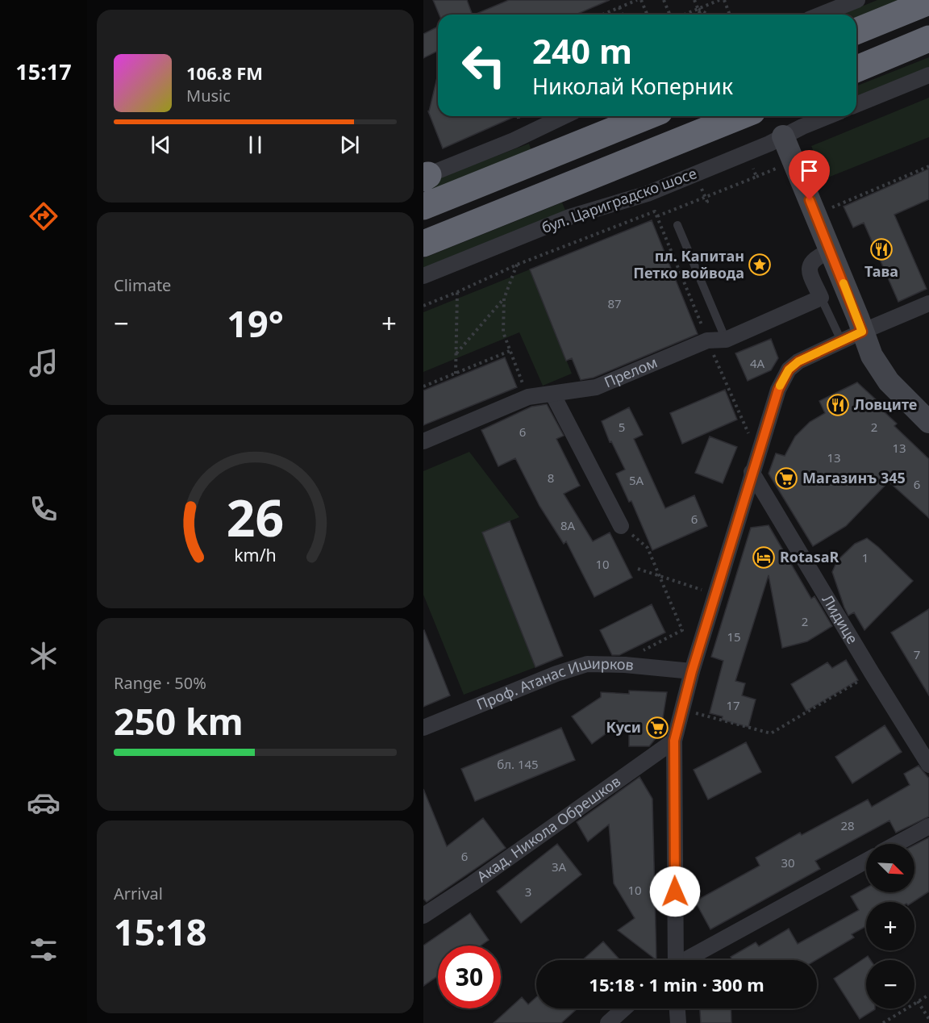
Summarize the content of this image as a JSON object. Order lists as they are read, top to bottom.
{
  "streets": {
    "street": [
      "бул. Цариградско шосе",
      "Прелом",
      "Лидице",
      "Проф. Атанас Иширков",
      "Акад. Никола Обрешков"
    ]
  },
  "places": {
    "restaurant": ["Тава", "Ловците"],
    "place": ["пл. Капитан Петко войвода"],
    "supermarket": ["Магазинъ 345", "Куси"],
    "hotel": ["RotasaR"]
  },
  "house_numbers": [
    "87",
    "4А",
    "5",
    "2",
    "6",
    "13",
    "13",
    "8",
    "5А",
    "6",
    "6",
    "8А",
    "1",
    "10",
    "2",
    "15",
    "7",
    "17",
    "бл. 145",
    "28",
    "6",
    "30",
    "3А",
    "10",
    "3"
  ],
  "north": "bottom right",
  "page": {
    "tabs": "15:17",
    "turn": ["240 m", "Николай Коперник"],
    "song": ["106.8 FM", "Music"],
    "tile": [
      "Climate",
      ["Range · 50%", "250 km"],
      ["Arrival", "15:18"]
    ],
    "heat": ["−", "19°", "+"],
    "map_buttons": ["+", "−"],
    "limit": "30",
    "trip": "15:18 · 1 min · 300 m",
    "gauge": ["26", "km/h"]
  }
}
